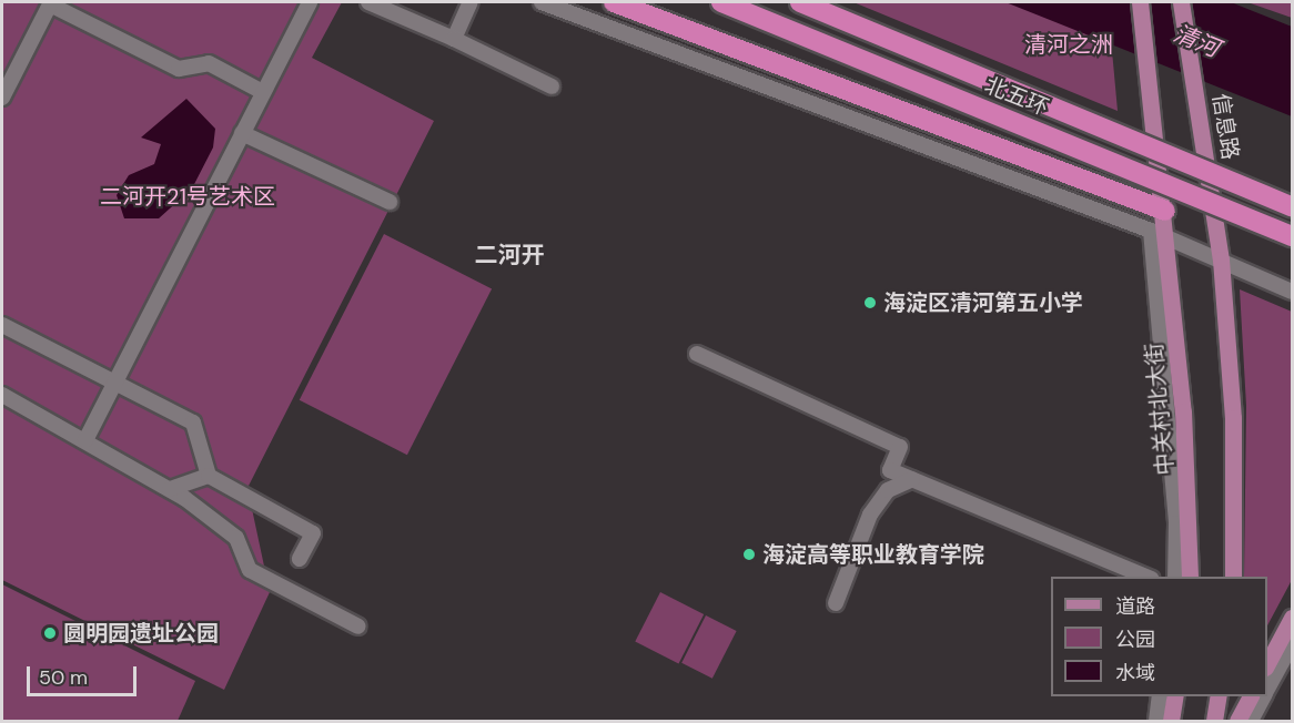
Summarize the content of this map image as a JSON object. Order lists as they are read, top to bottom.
{
  "streets": {
    "highway": ["北五环"],
    "main road": ["信息路", "中关村北大街"]
  },
  "districts": ["二河开"],
  "water": ["清河"],
  "parks": ["清河之洲", "二河开21号艺术区"],
  "places": ["海淀区清河第五小学", "海淀高等职业教育学院", "圆明园遗址公园"],
  "legend": ["道路", "公园", "水域"],
  "scale_bar": "50 m"
}
